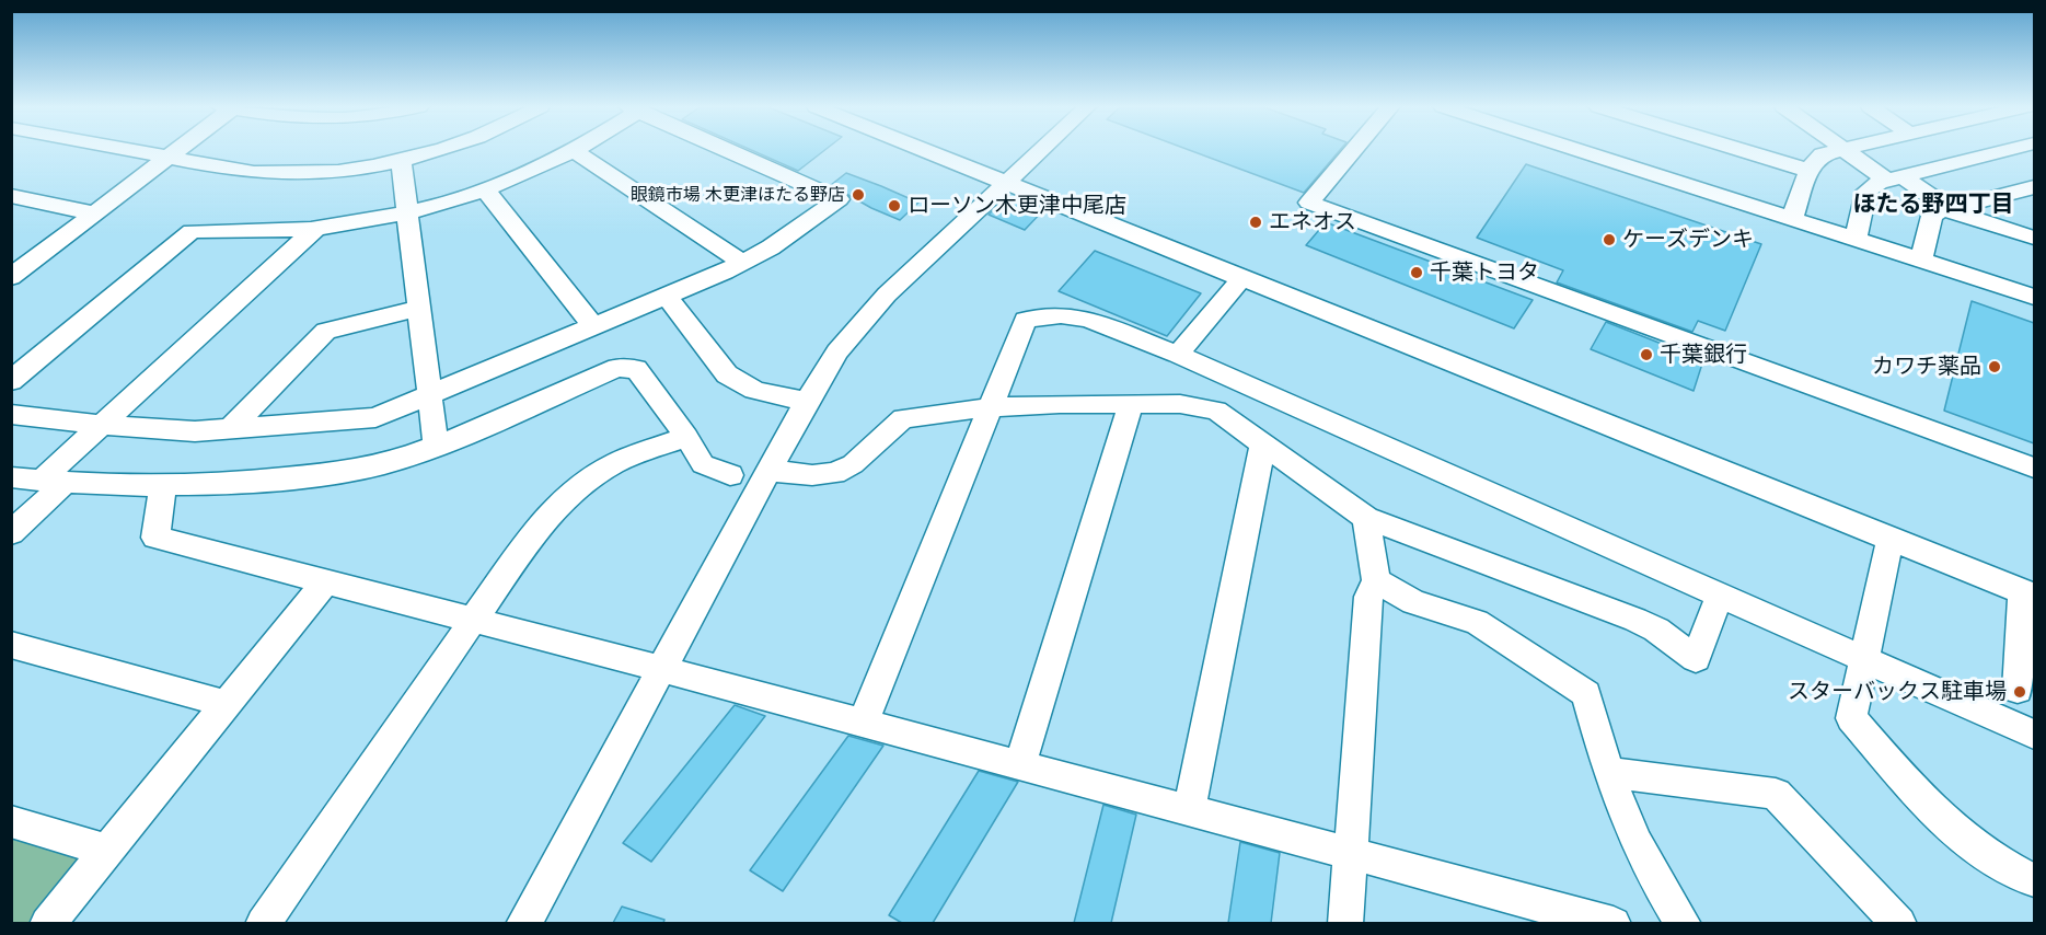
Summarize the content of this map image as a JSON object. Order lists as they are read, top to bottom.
{
  "districts": ["ほたる野四丁目"],
  "places": [
    "眼鏡市場 木更津ほたる野店",
    "ローソン木更津中尾店",
    "エネオス",
    "ケーズデンキ",
    "千葉トヨタ",
    "千葉銀行",
    "カワチ薬品",
    "スターバックス駐車場"
  ]
}
